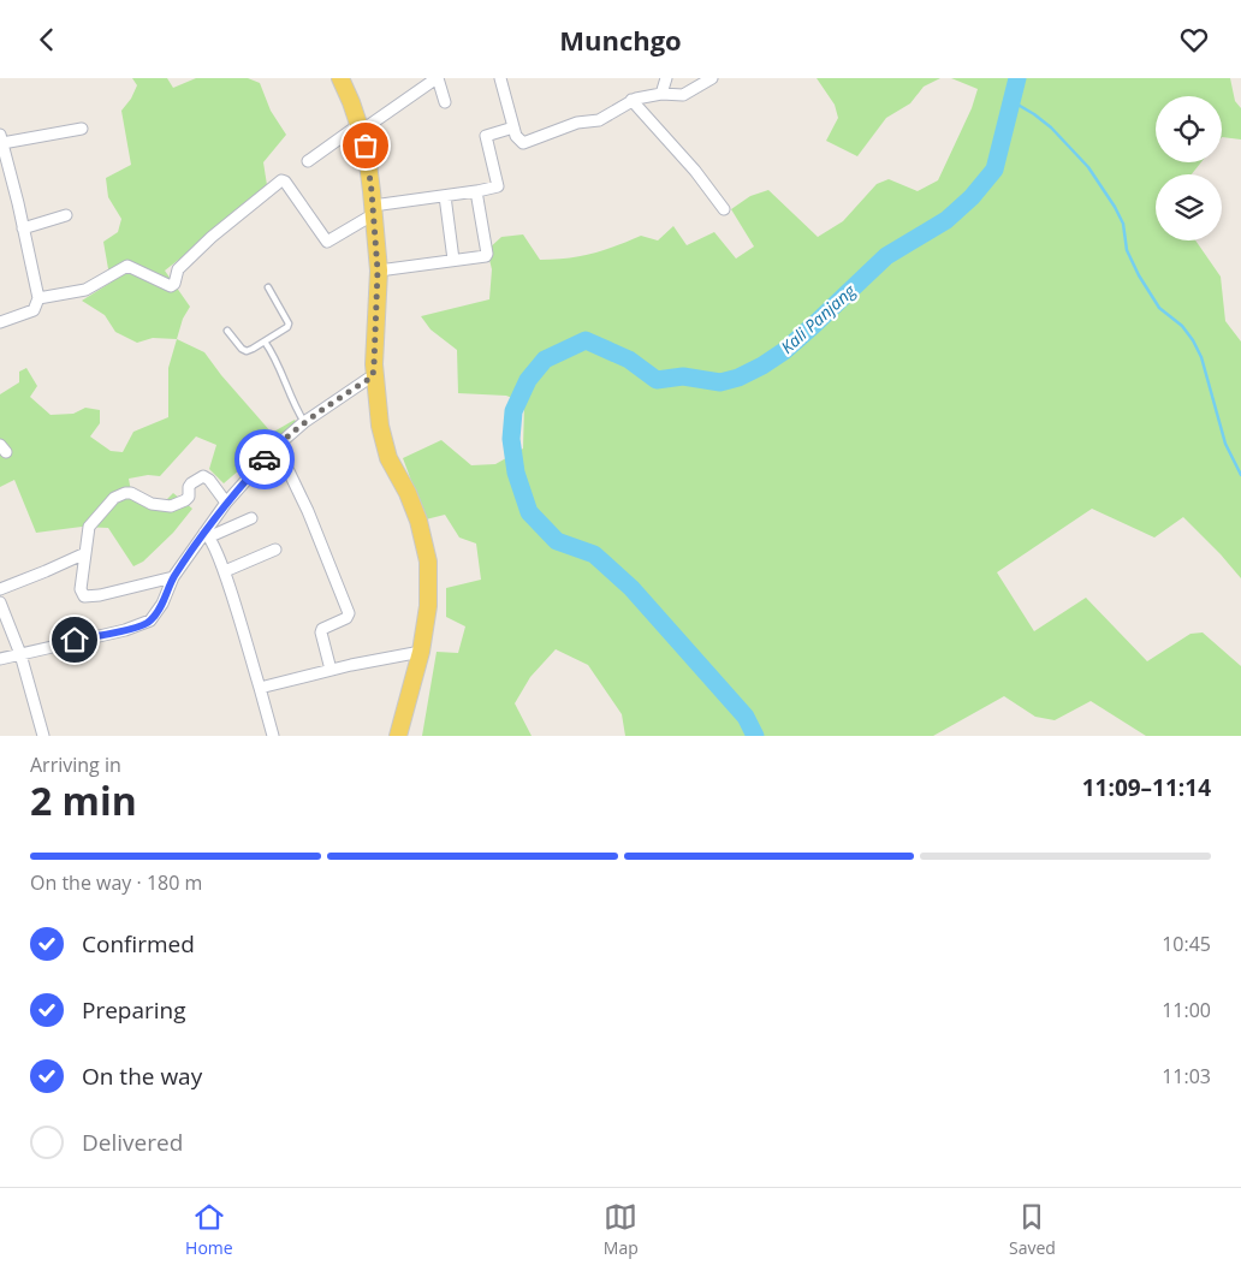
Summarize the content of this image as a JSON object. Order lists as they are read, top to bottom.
{
  "water": ["Kali Panjang"],
  "page": {
    "header": "Munchgo",
    "heading": ["2 min", "Arriving in", "11:09–11:14"],
    "bar": "On the way · 180 m",
    "list": [
      ["Confirmed", "10:45"],
      ["Preparing", "11:00"],
      ["On the way", "11:03"],
      "Delivered"
    ],
    "tabs": ["Home", "Map", "Saved"]
  }
}
